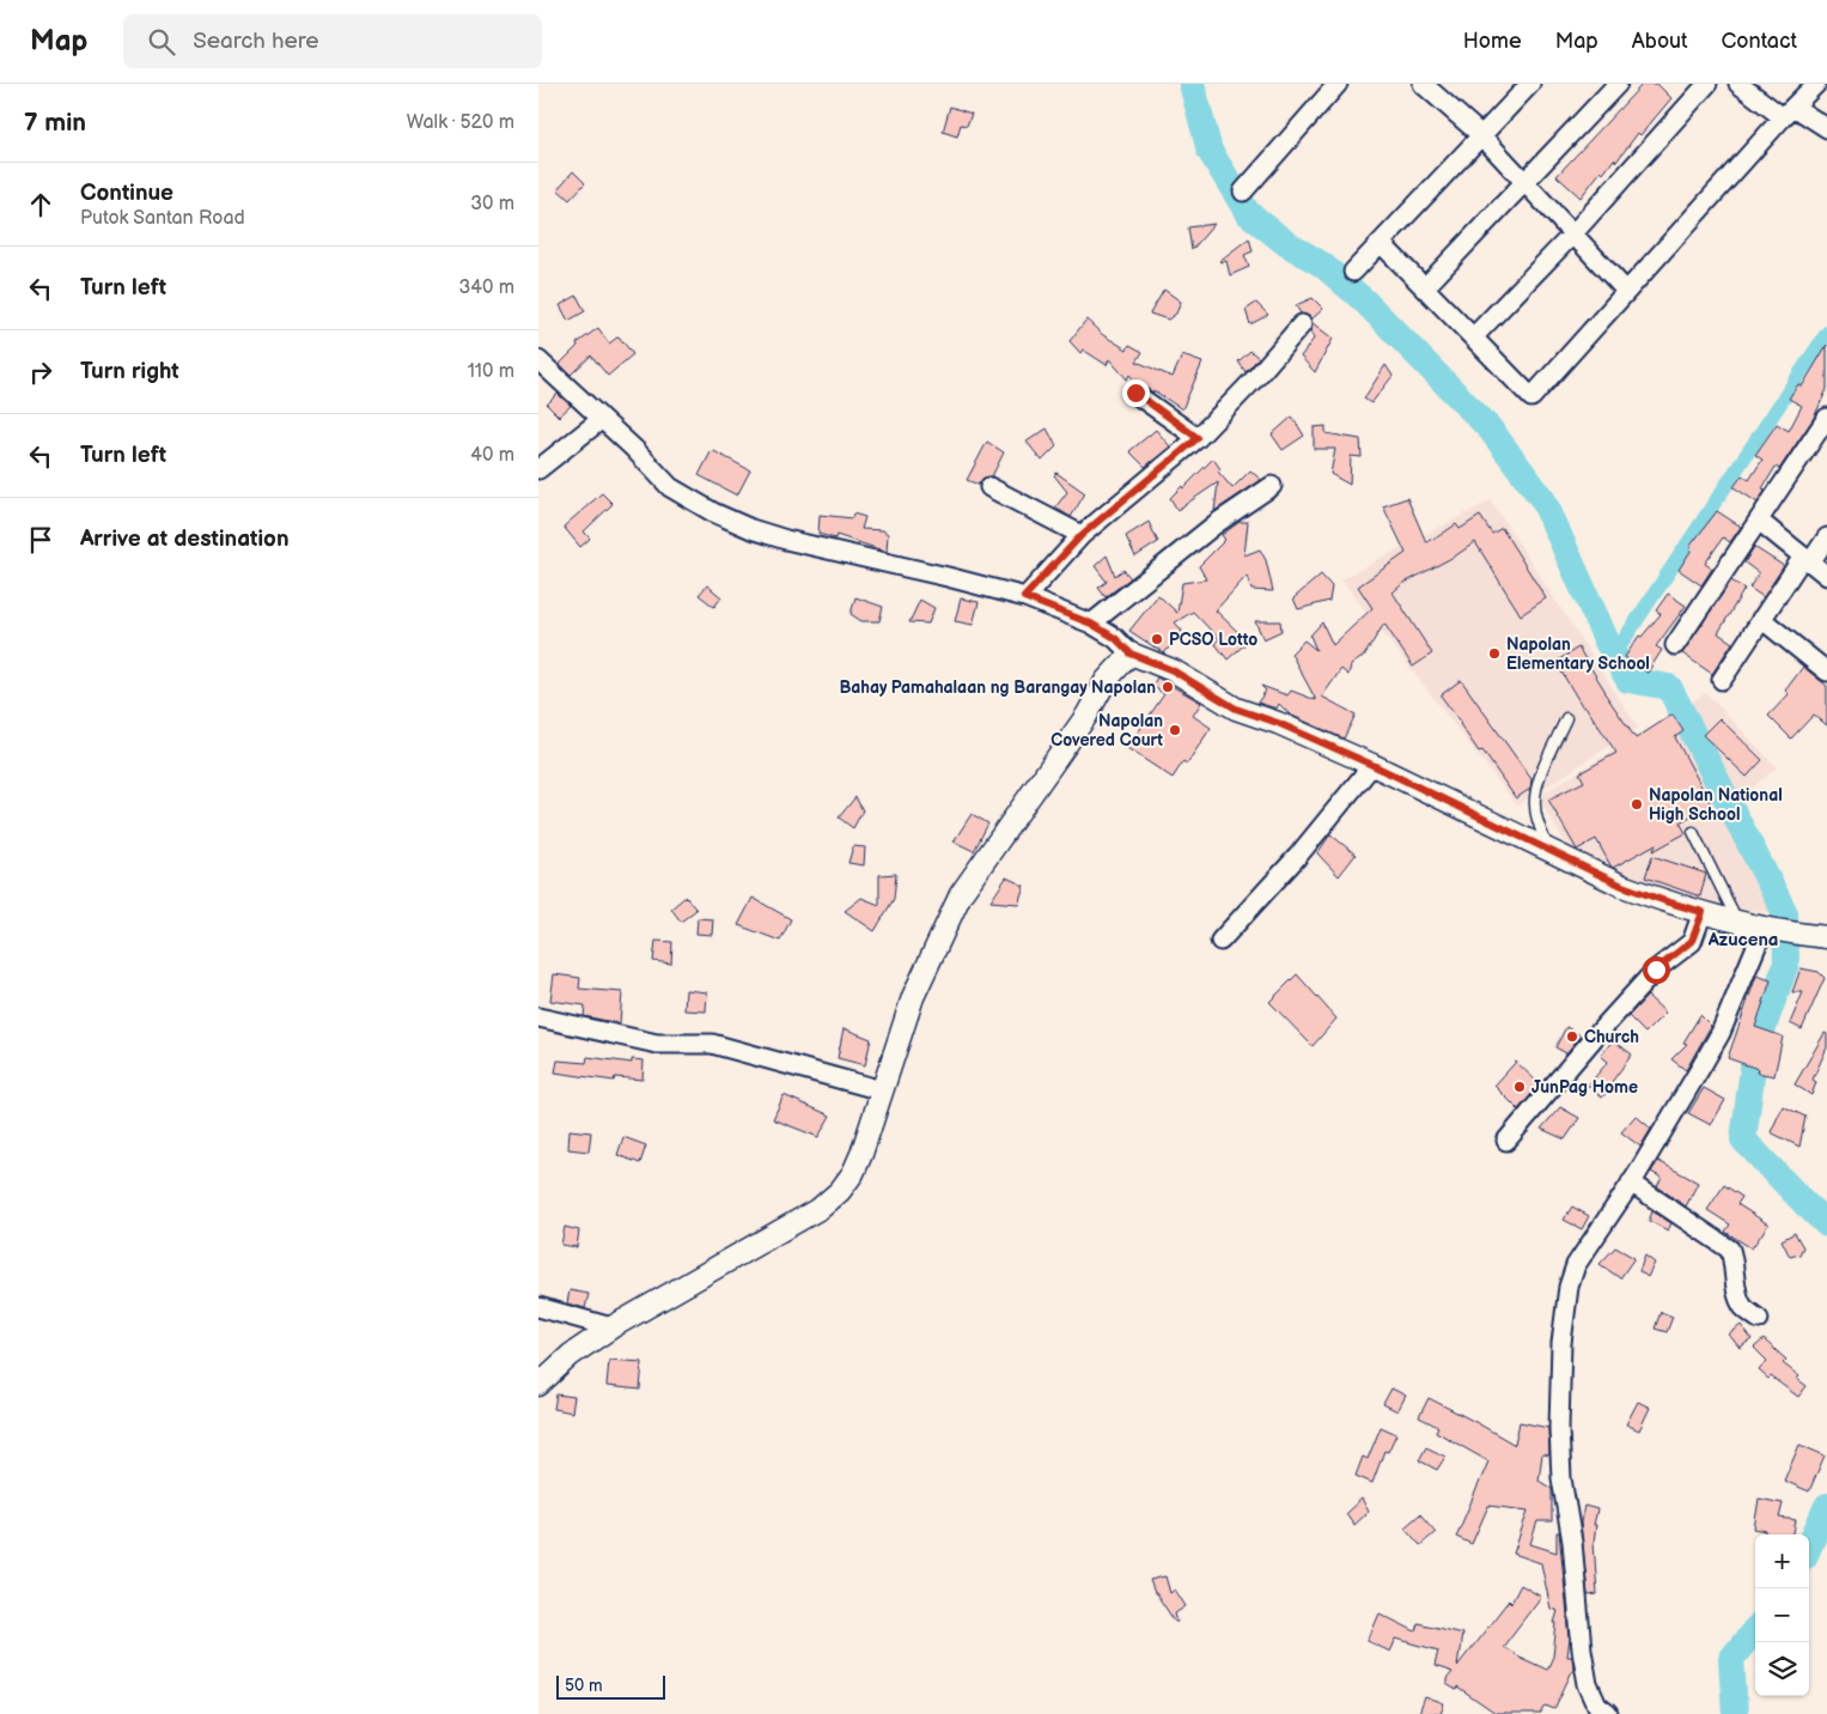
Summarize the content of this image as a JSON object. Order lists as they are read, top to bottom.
{
  "districts": ["Azucena"],
  "places": [
    "PCSO Lotto",
    "Napolan Elementary School",
    "Bahay Pamahalaan ng Barangay Napolan",
    "Napolan Covered Court",
    "Napolan National High School",
    "Church",
    "JunPag Home"
  ],
  "scale_bar": "50 m",
  "page": {
    "header": "Map",
    "search": "Search here",
    "nav": [
      "Home",
      "Map",
      "About",
      "Contact"
    ],
    "heading": ["7 min", "Walk · 520 m"],
    "list": [
      ["Continue", "Putok Santan Road", "30 m"],
      ["Turn left", "340 m"],
      ["Turn right", "110 m"],
      ["Turn left", "40 m"],
      "Arrive at destination"
    ],
    "map_buttons": ["+", "−"],
    "scale": "50 m"
  }
}
